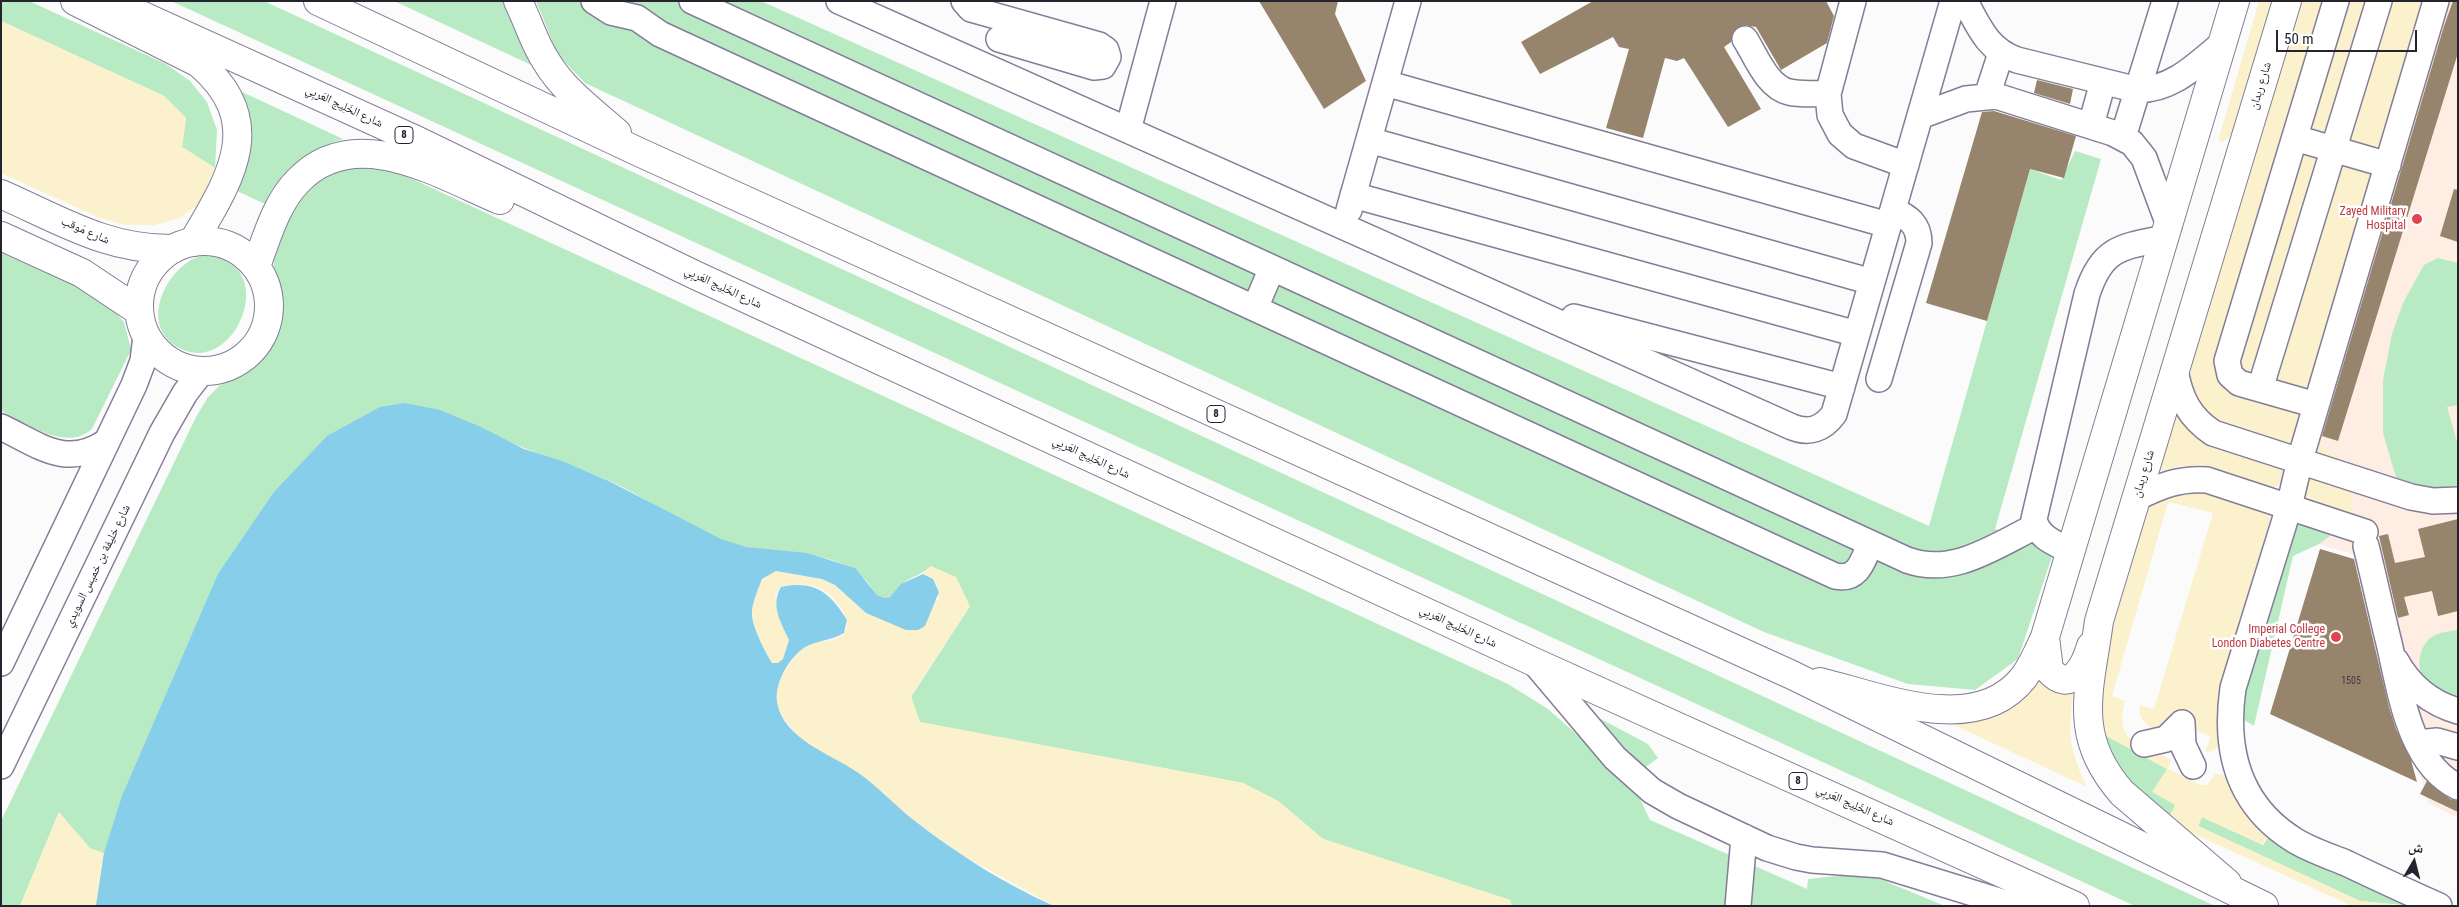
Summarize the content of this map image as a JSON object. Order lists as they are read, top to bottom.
{
  "streets": {
    "main road": [
      "شارع ربدان",
      "شارع الخَلِيج العَربِي",
      "8",
      "شارع مَوقب"
    ],
    "street": ["شارع خليفة بن خميس السويدي"]
  },
  "crossings": [
    ["شارع ربدان", "8"],
    ["شارع مَوقب", "شارع خليفة بن خميس السويدي"]
  ],
  "places": ["Zayed Military Hospital", "Imperial College London Diabetes Centre"],
  "house_numbers": ["1505"],
  "scale_bar": "50 m",
  "north": "top"
}
